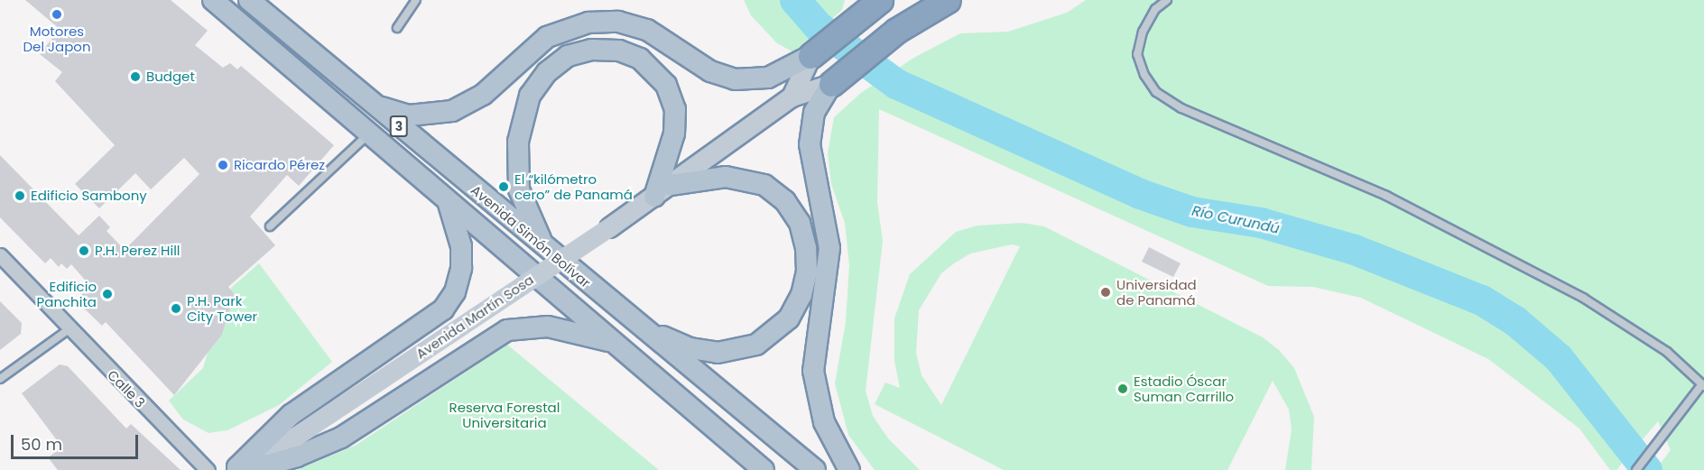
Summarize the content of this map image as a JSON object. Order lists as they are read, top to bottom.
{
  "streets": {
    "main road": ["3", "Avenida Simón Bolívar", "Avenida Martín Sosa"],
    "street": ["Calle 3"]
  },
  "water": ["Río Curundú"],
  "parks": ["Reserva Forestal Universitaria"],
  "places": [
    "Motores Del Japon",
    "Budget",
    "Ricardo Pérez",
    "El “kilómetro cero” de Panamá",
    "Edificio Sambony",
    "P.H. Perez Hill",
    "Universidad de Panamá",
    "Edificio Panchita",
    "P.H. Park City Tower",
    "Estadio Óscar Suman Carrillo"
  ],
  "scale_bar": "50 m"
}
